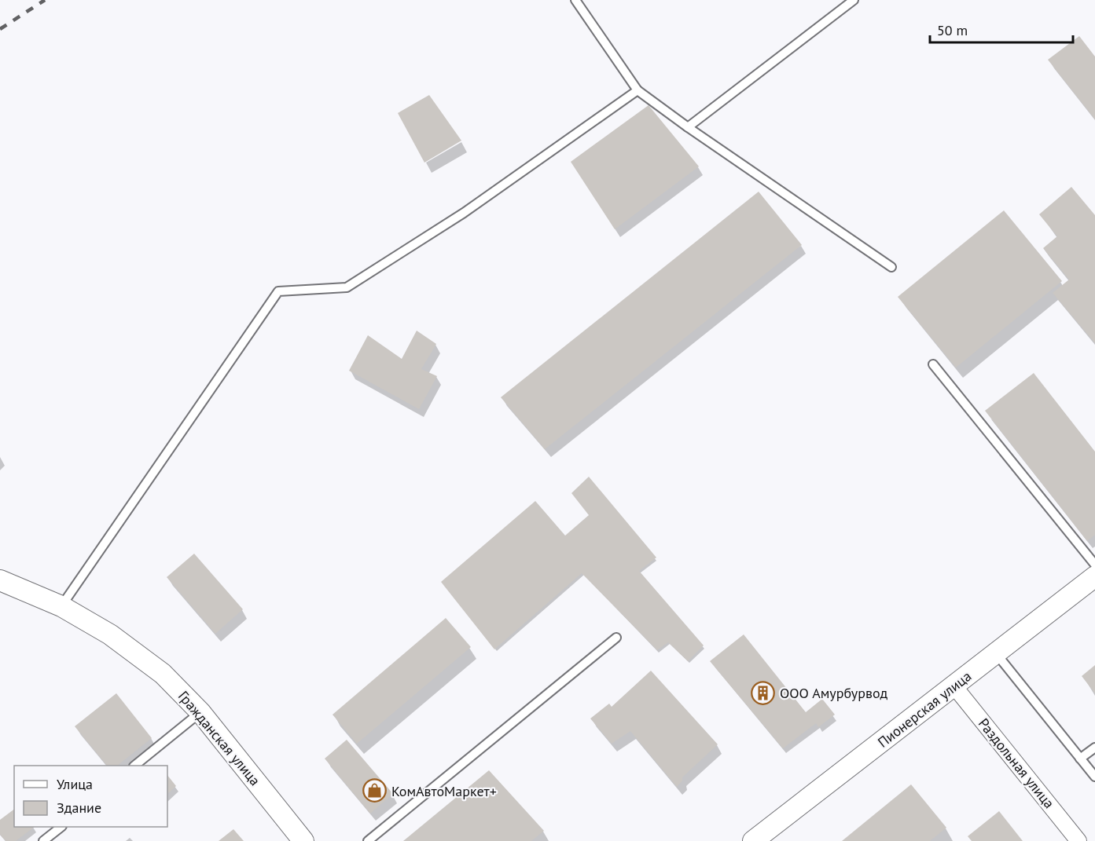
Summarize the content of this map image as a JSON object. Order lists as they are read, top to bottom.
{
  "streets": {
    "street": ["Пионерская улица", "Гражданская улица", "Раздольная улица"]
  },
  "crossings": [
    ["Пионерская улица", "Раздольная улица"]
  ],
  "places": {
    "building": ["ООО Амурбурвод"],
    "shop": ["КомАвтоМаркет+"]
  },
  "legend": ["Улица", "Здание"],
  "scale_bar": "50 m"
}
